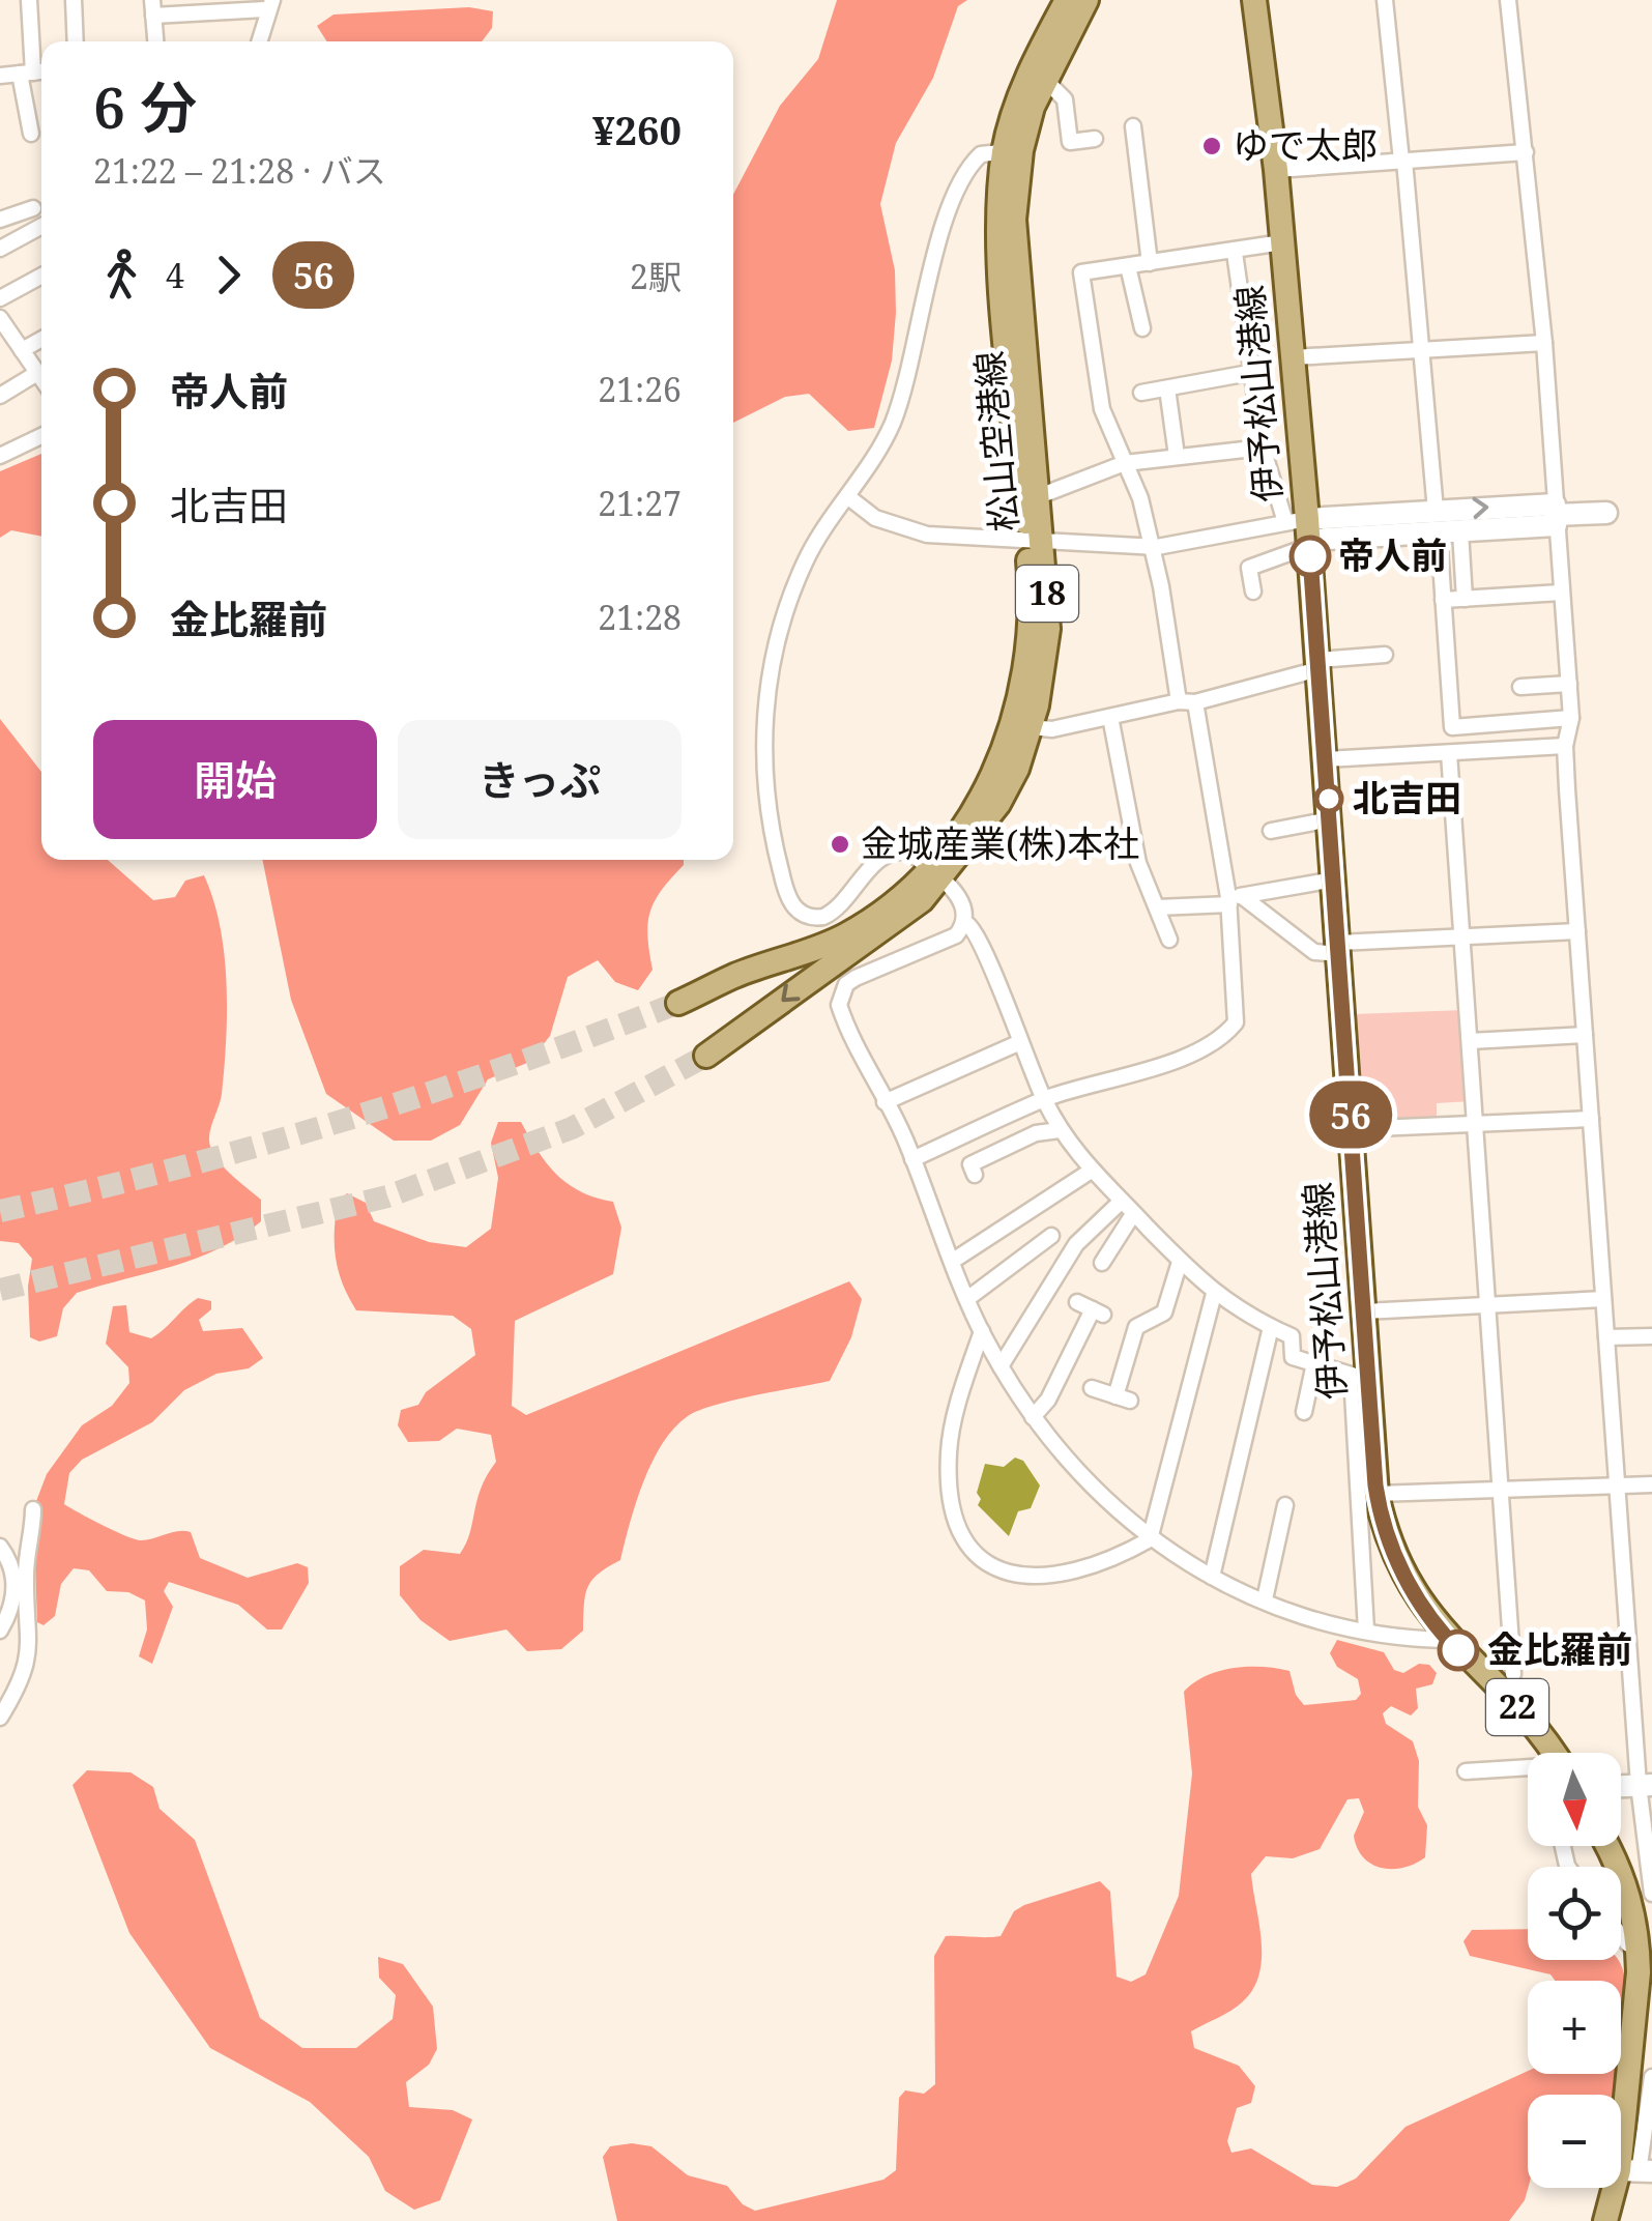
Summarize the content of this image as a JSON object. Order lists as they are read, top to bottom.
{
  "streets": {
    "main road": [
      "伊予松山港線",
      "松山空港線",
      "18",
      "22"
    ]
  },
  "places": [
    "ゆで太郎",
    "帝人前",
    "北吉田",
    "金城産業(株)本社",
    "金比羅前"
  ],
  "lines": ["bus line 56"],
  "north": "bottom",
  "page": {
    "on_map": "56",
    "heading": ["6 分", "21:22 – 21:28 · バス", "¥260"],
    "legs": ["4", "56", "2駅"],
    "list": [
      {
        "name": "帝人前",
        "value": "21:26"
      },
      {
        "name": "北吉田",
        "value": "21:27"
      },
      {
        "name": "金比羅前",
        "value": "21:28"
      }
    ],
    "buttons": ["開始", "きっぷ"],
    "map_buttons": ["+", "−"]
  }
}
